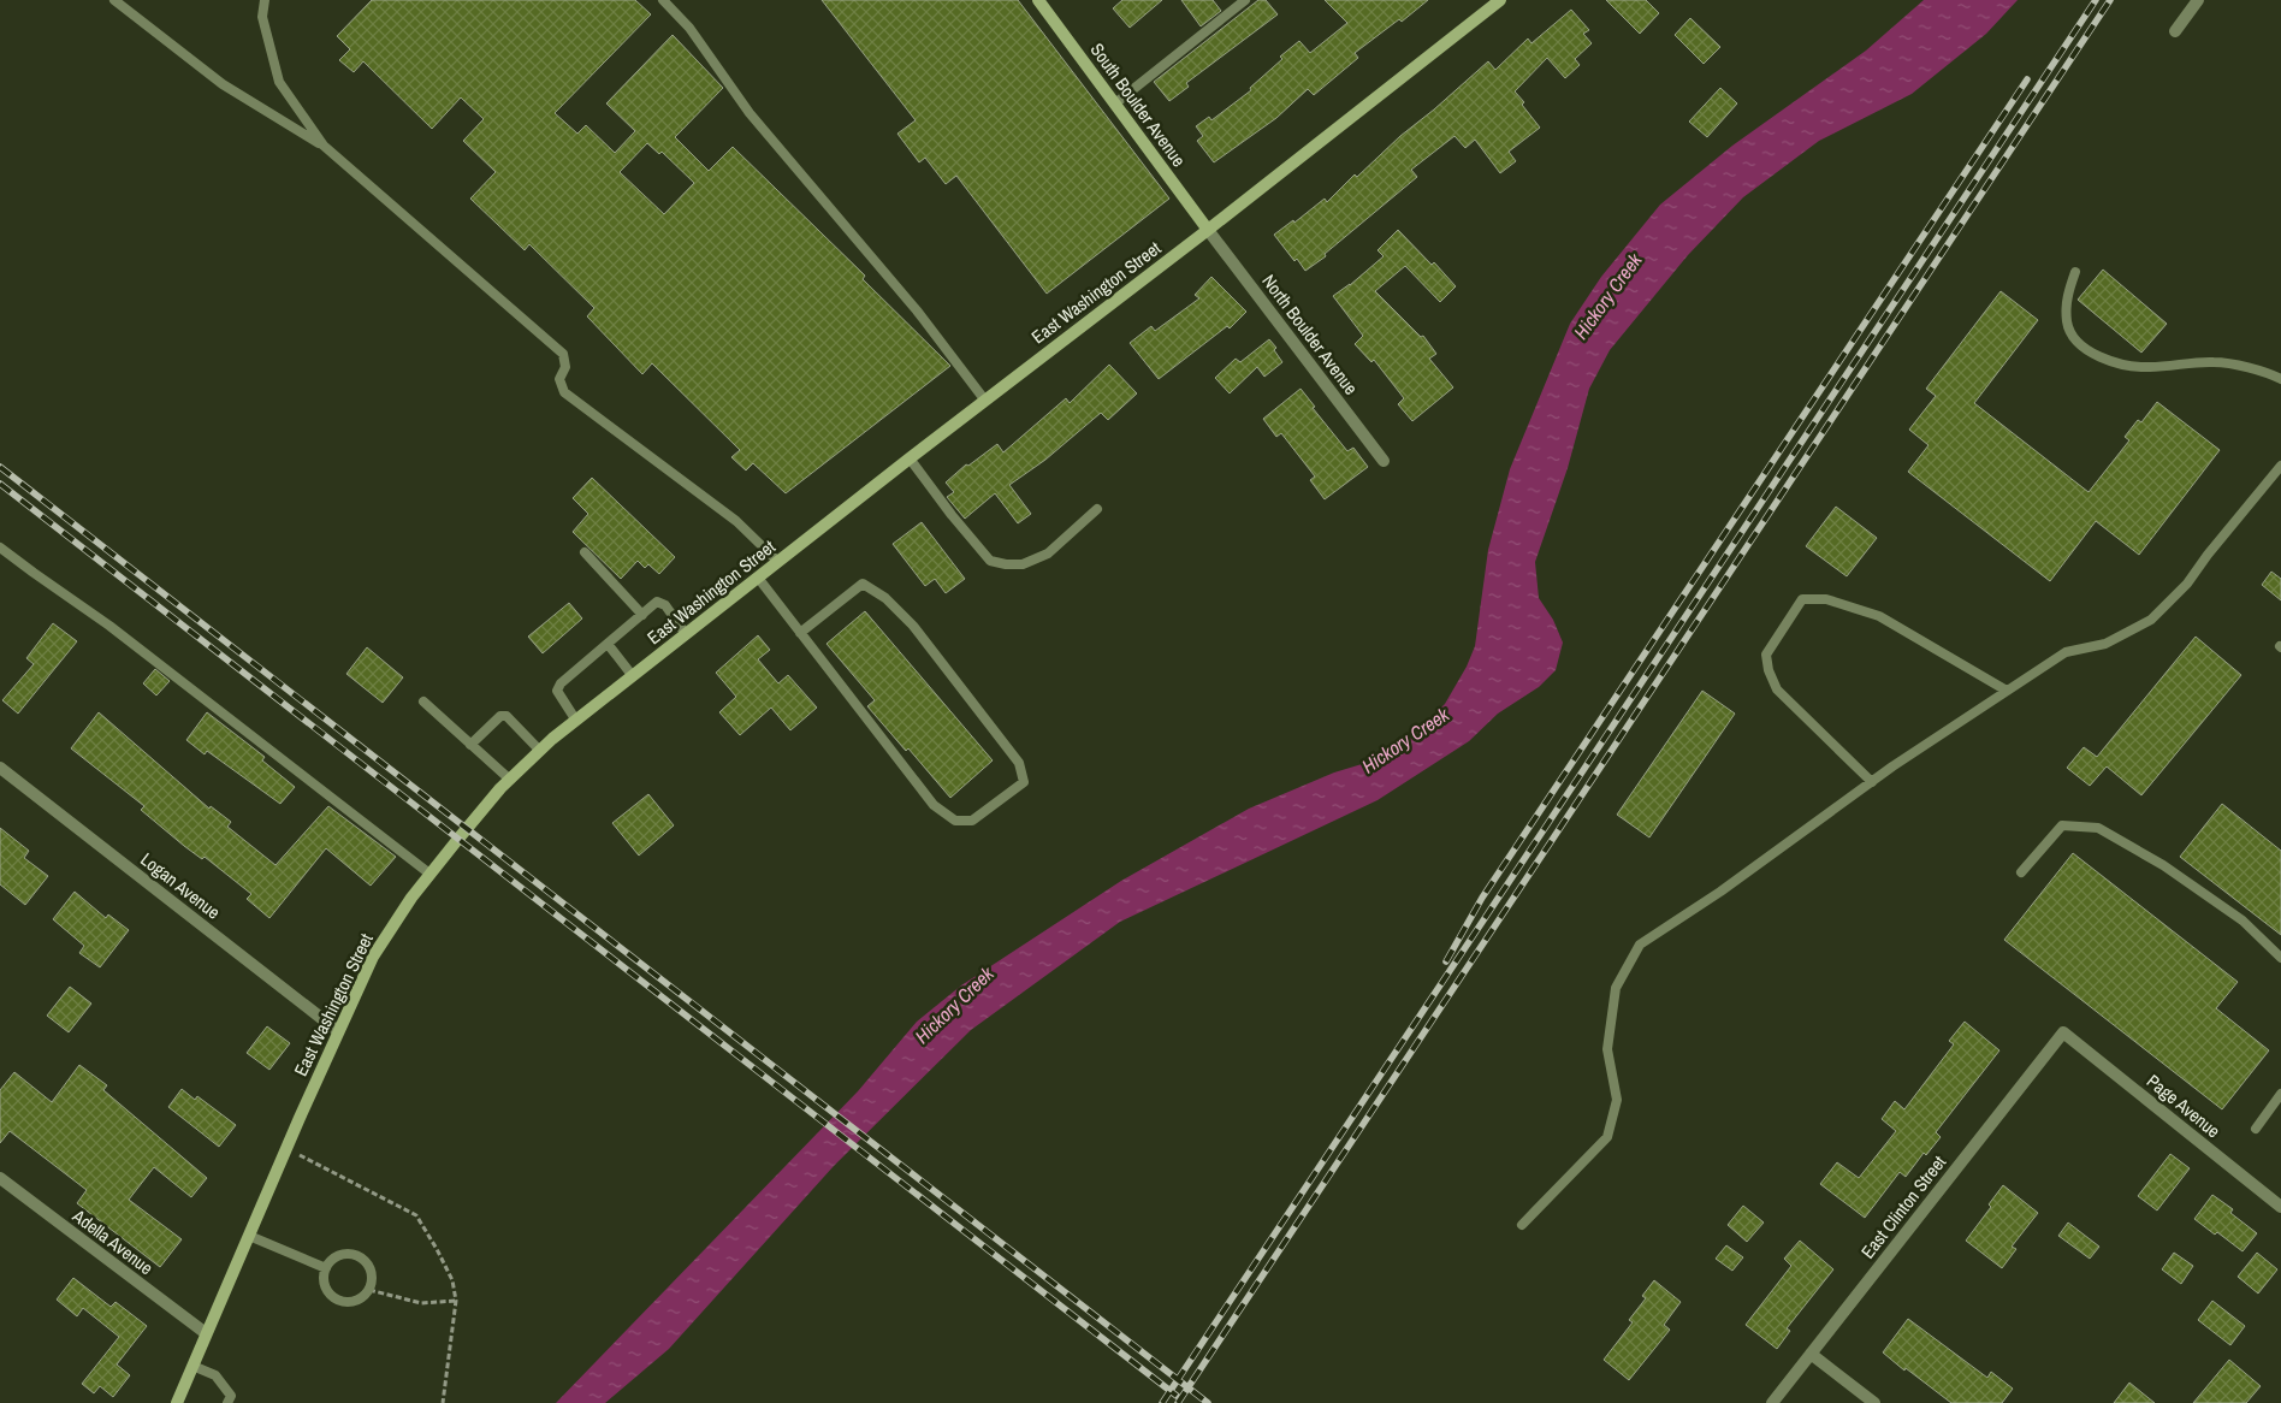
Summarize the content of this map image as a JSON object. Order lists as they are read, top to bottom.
{
  "streets": {
    "street": [
      "South Boulder Avenue",
      "East Washington Street",
      "North Boulder Avenue",
      "Logan Avenue",
      "Page Avenue",
      "East Clinton Street",
      "Adella Avenue"
    ]
  },
  "crossings": [
    ["South Boulder Avenue", "East Washington Street"],
    ["South Boulder Avenue", "North Boulder Avenue"],
    ["East Washington Street", "North Boulder Avenue"],
    ["East Washington Street", "Logan Avenue"],
    ["East Washington Street", "Adella Avenue"],
    ["Page Avenue", "East Clinton Street"]
  ],
  "water": ["Hickory Creek"]
}
